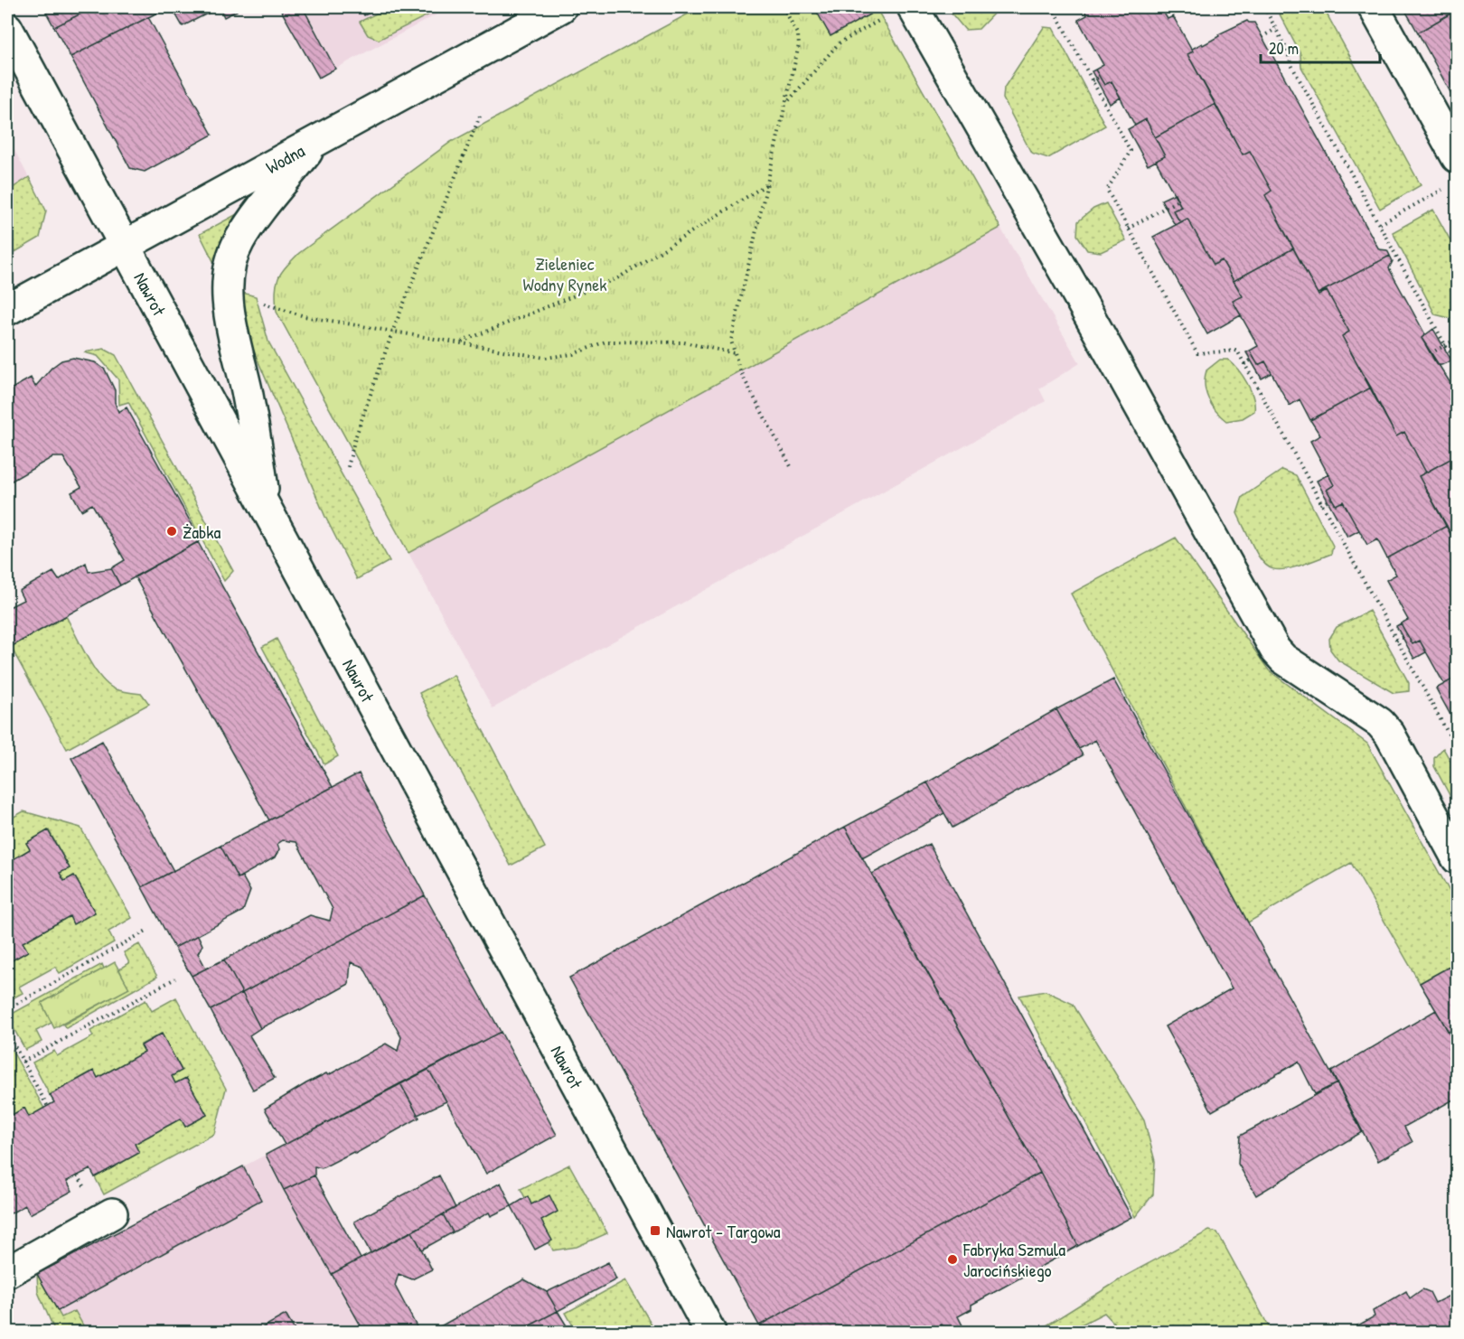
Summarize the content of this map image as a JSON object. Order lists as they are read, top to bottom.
{
  "streets": {
    "street": ["Wodna", "Nawrot"]
  },
  "crossings": [
    ["Wodna", "Nawrot"]
  ],
  "parks": ["Zieleniec Wodny Rynek"],
  "places": {
    "other": ["Żabka", "Fabryka Szmula Jarocińskiego"],
    "transit": ["Nawrot - Targowa"]
  },
  "scale_bar": "20 m"
}
